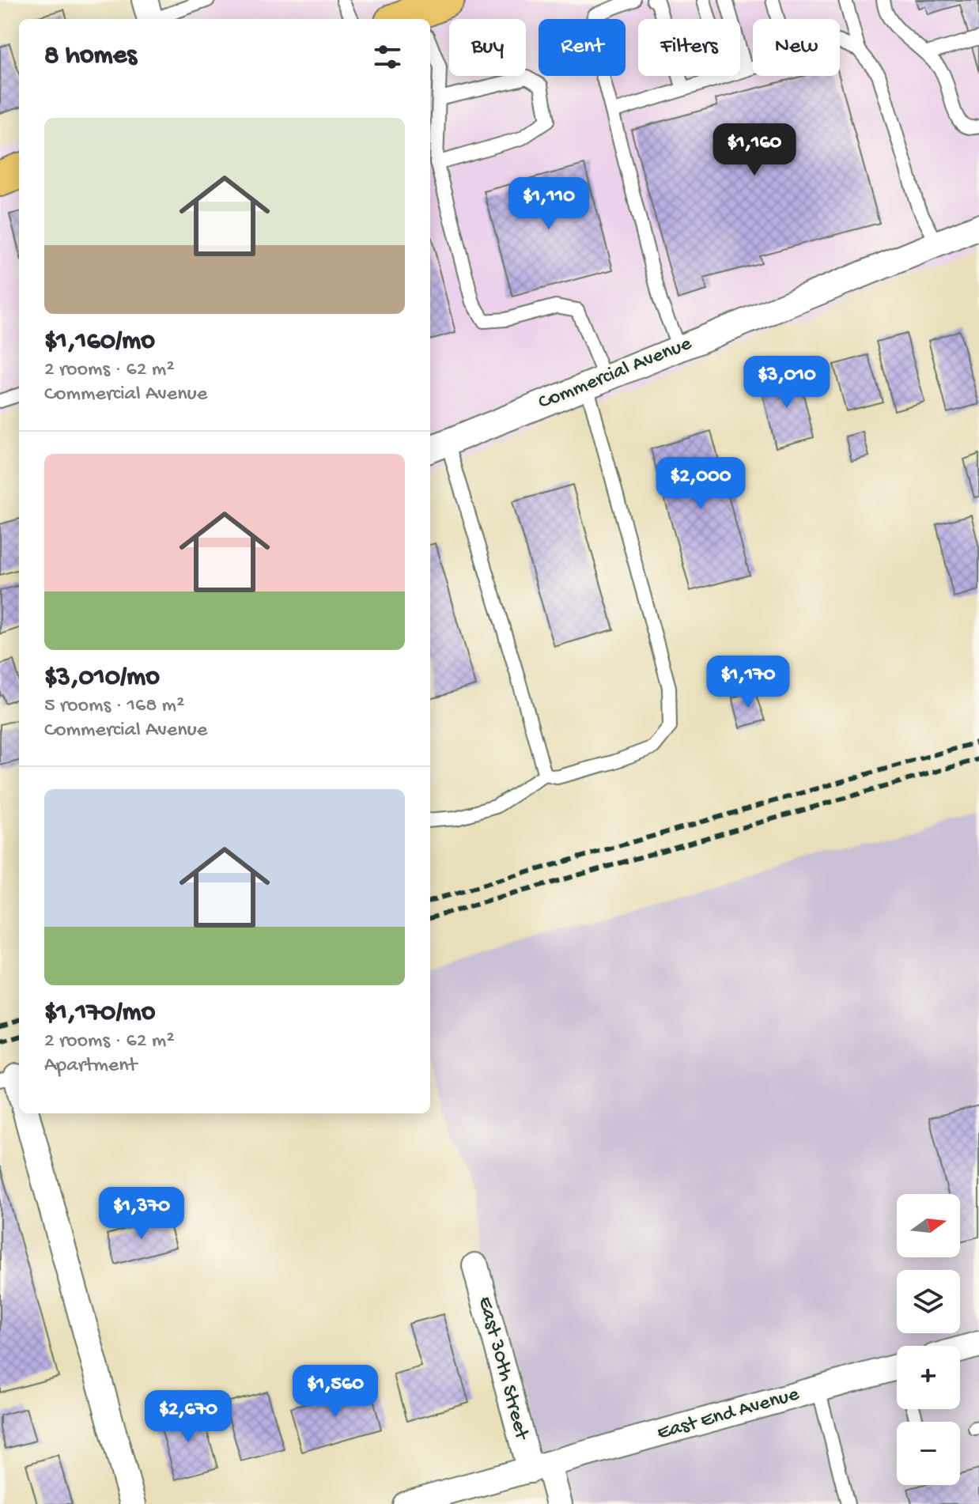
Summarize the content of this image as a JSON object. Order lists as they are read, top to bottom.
{
  "streets": {
    "street": ["Commercial Avenue", "East 30th Street", "East End Avenue"]
  },
  "crossings": [
    ["East 30th Street", "East End Avenue"]
  ],
  "north": "right",
  "page": {
    "chip": [
      "Buy",
      "Rent",
      "Filters",
      "New"
    ],
    "heading": "8 homes",
    "list": [
      {
        "name": "$1,160/mo",
        "note": "2 rooms · 62 m² · Commercial Avenue"
      },
      {
        "name": "$3,010/mo",
        "note": "5 rooms · 168 m² · Commercial Avenue"
      },
      {
        "name": "$1,170/mo",
        "note": "2 rooms · 62 m² · Apartment"
      }
    ],
    "price": [
      "$1,160",
      "$1,110",
      "$3,010",
      "$2,000",
      "$1,170",
      "$1,370",
      "$1,560",
      "$2,670"
    ],
    "map_buttons": ["+", "−"]
  }
}
